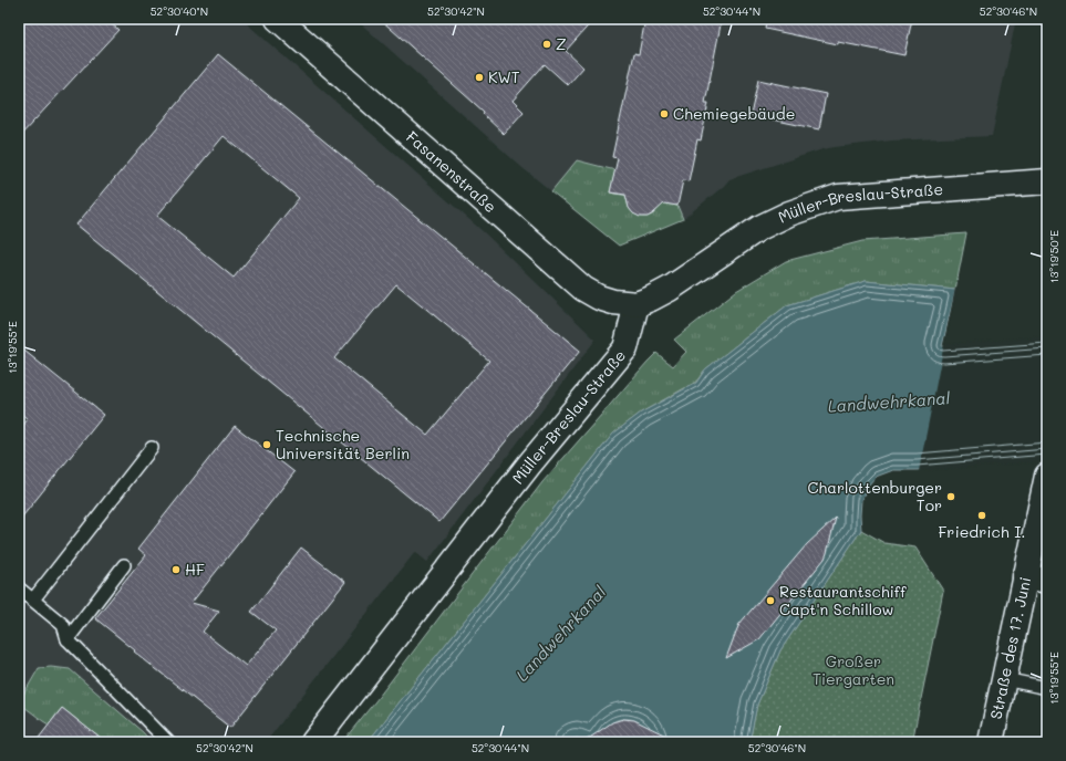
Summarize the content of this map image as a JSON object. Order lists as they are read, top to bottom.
{
  "streets": {
    "street": ["Fasanenstraße", "Müller-Breslau-Straße", "Straße des 17. Juni"]
  },
  "crossings": [
    ["Fasanenstraße", "Müller-Breslau-Straße"]
  ],
  "water": ["Landwehrkanal"],
  "parks": ["Großer Tiergarten"],
  "places": [
    "Z",
    "KWT",
    "Chemiegebäude",
    "Technische Universität Berlin",
    "Charlottenburger Tor",
    "Friedrich I.",
    "HF",
    "Restaurantschiff Capt'n Schillow"
  ],
  "coordinates": [
    "52°30'40\"N",
    "52°30'42\"N",
    "52°30'44\"N",
    "52°30'46\"N",
    "13°19'50\"E",
    "13°19'55\"E"
  ]
}
